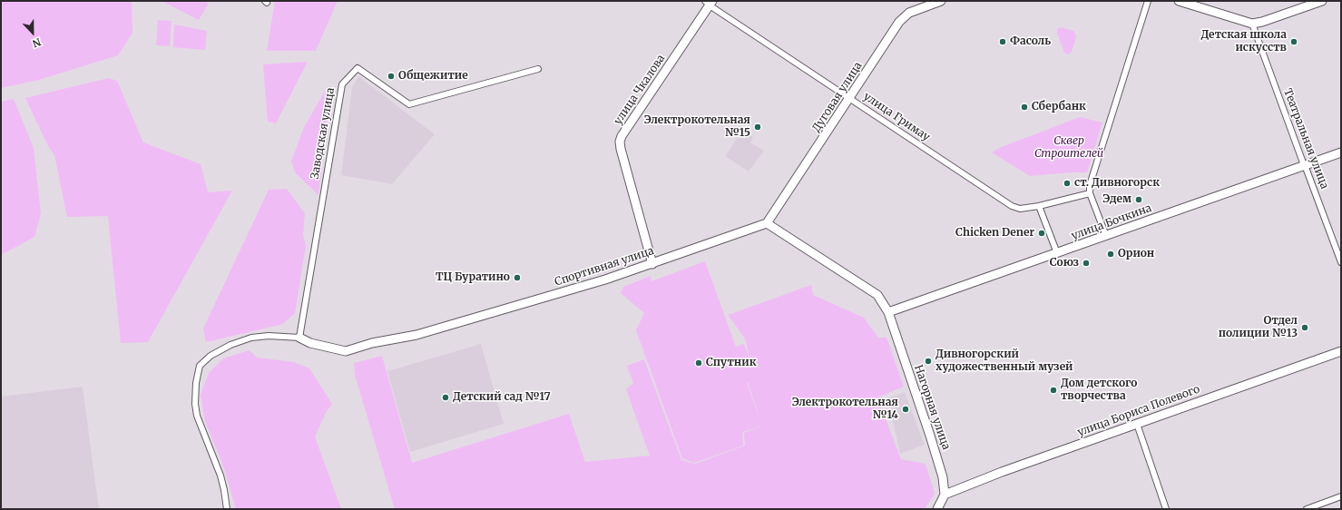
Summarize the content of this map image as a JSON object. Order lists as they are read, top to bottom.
{
  "streets": {
    "main road": [
      "улица Чкалова",
      "Дуговая улица",
      "улица Бочкина",
      "Спортивная улица",
      "Нагорная улица",
      "улица Бориса Полевого"
    ],
    "street": ["улица Гримау", "Заводская улица", "Театральная улица"]
  },
  "crossings": [
    ["улица Чкалова", "улица Гримау"],
    ["улица Чкалова", "Спортивная улица"],
    ["Дуговая улица", "улица Гримау"],
    ["Дуговая улица", "Спортивная улица"],
    ["Заводская улица", "Спортивная улица"],
    ["Театральная улица", "улица Бочкина"],
    ["улица Бочкина", "Нагорная улица"],
    ["Нагорная улица", "улица Бориса Полевого"]
  ],
  "parks": ["Сквер Строителей"],
  "places": [
    "Фасоль",
    "Детская школа искусств",
    "Общежитие",
    "Сбербанк",
    "Электрокотельная №15",
    "ст. Дивногорск",
    "Эдем",
    "Chicken Dener",
    "Орион",
    "Союз",
    "ТЦ Буратино",
    "Отдел полиции №13",
    "Дивногорский художественный музей",
    "Спутник",
    "Дом детского творчества",
    "Детский сад №17",
    "Электрокотельная №14"
  ],
  "north": "bottom"
}
